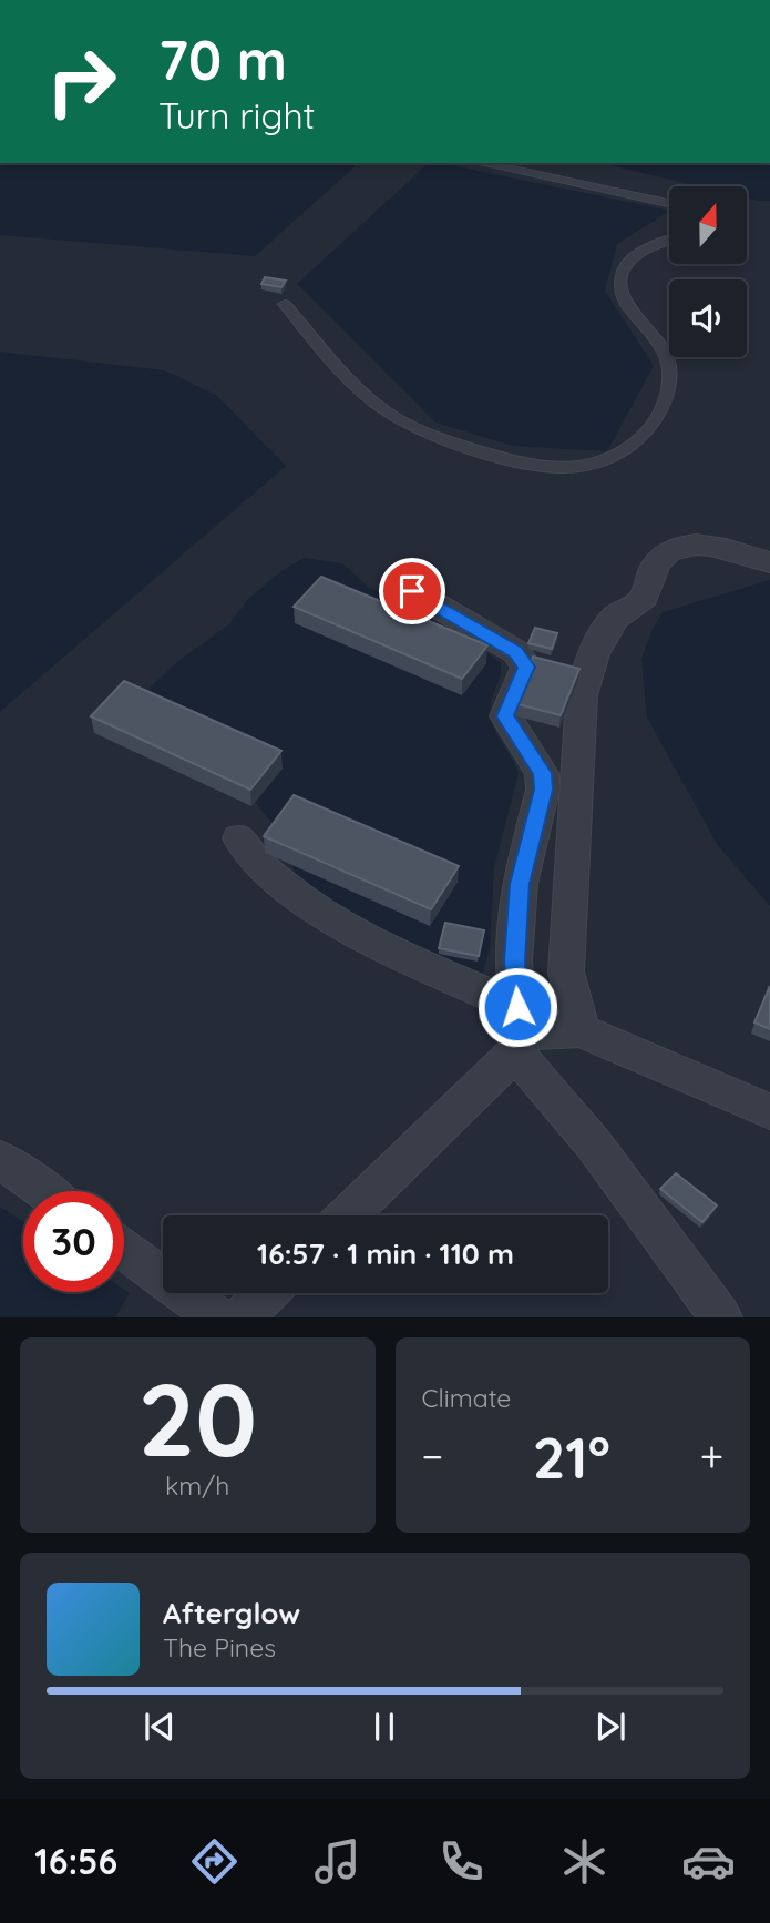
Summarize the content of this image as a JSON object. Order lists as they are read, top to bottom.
{
  "north": "top",
  "page": {
    "turn": ["70 m", "Turn right"],
    "limit": "30",
    "trip": "16:57 · 1 min · 110 m",
    "tile": [
      ["20", "km/h"],
      "Climate"
    ],
    "heat": ["−", "21°", "+"],
    "song": ["Afterglow", "The Pines"],
    "tabs": "16:56"
  }
}
